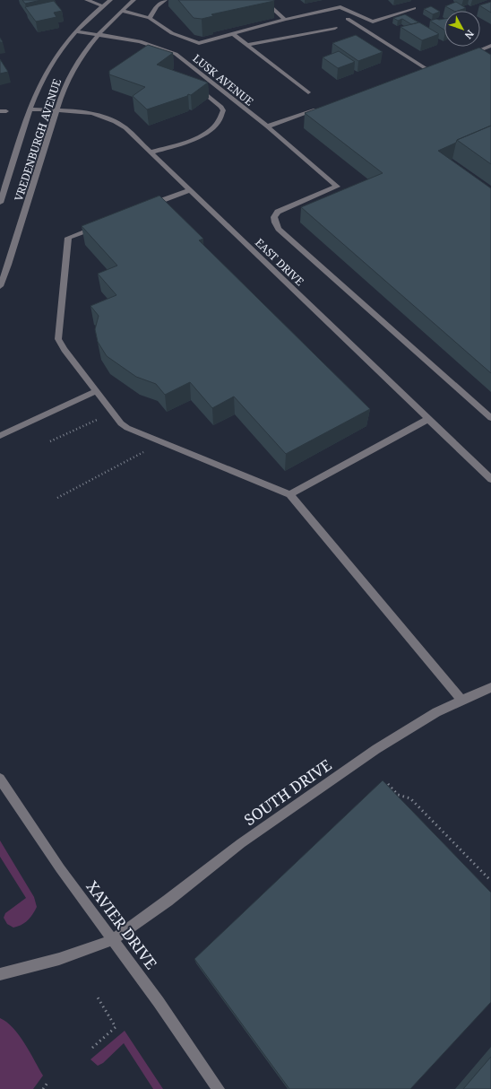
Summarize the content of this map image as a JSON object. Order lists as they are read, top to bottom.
{
  "streets": {
    "street": [
      "LUSK AVENUE",
      "VREDENBURGH AVENUE",
      "EAST DRIVE",
      "SOUTH DRIVE",
      "XAVIER DRIVE"
    ]
  },
  "crossings": [
    ["LUSK AVENUE", "VREDENBURGH AVENUE"],
    ["VREDENBURGH AVENUE", "EAST DRIVE"],
    ["SOUTH DRIVE", "XAVIER DRIVE"]
  ],
  "north": "bottom right"
}
